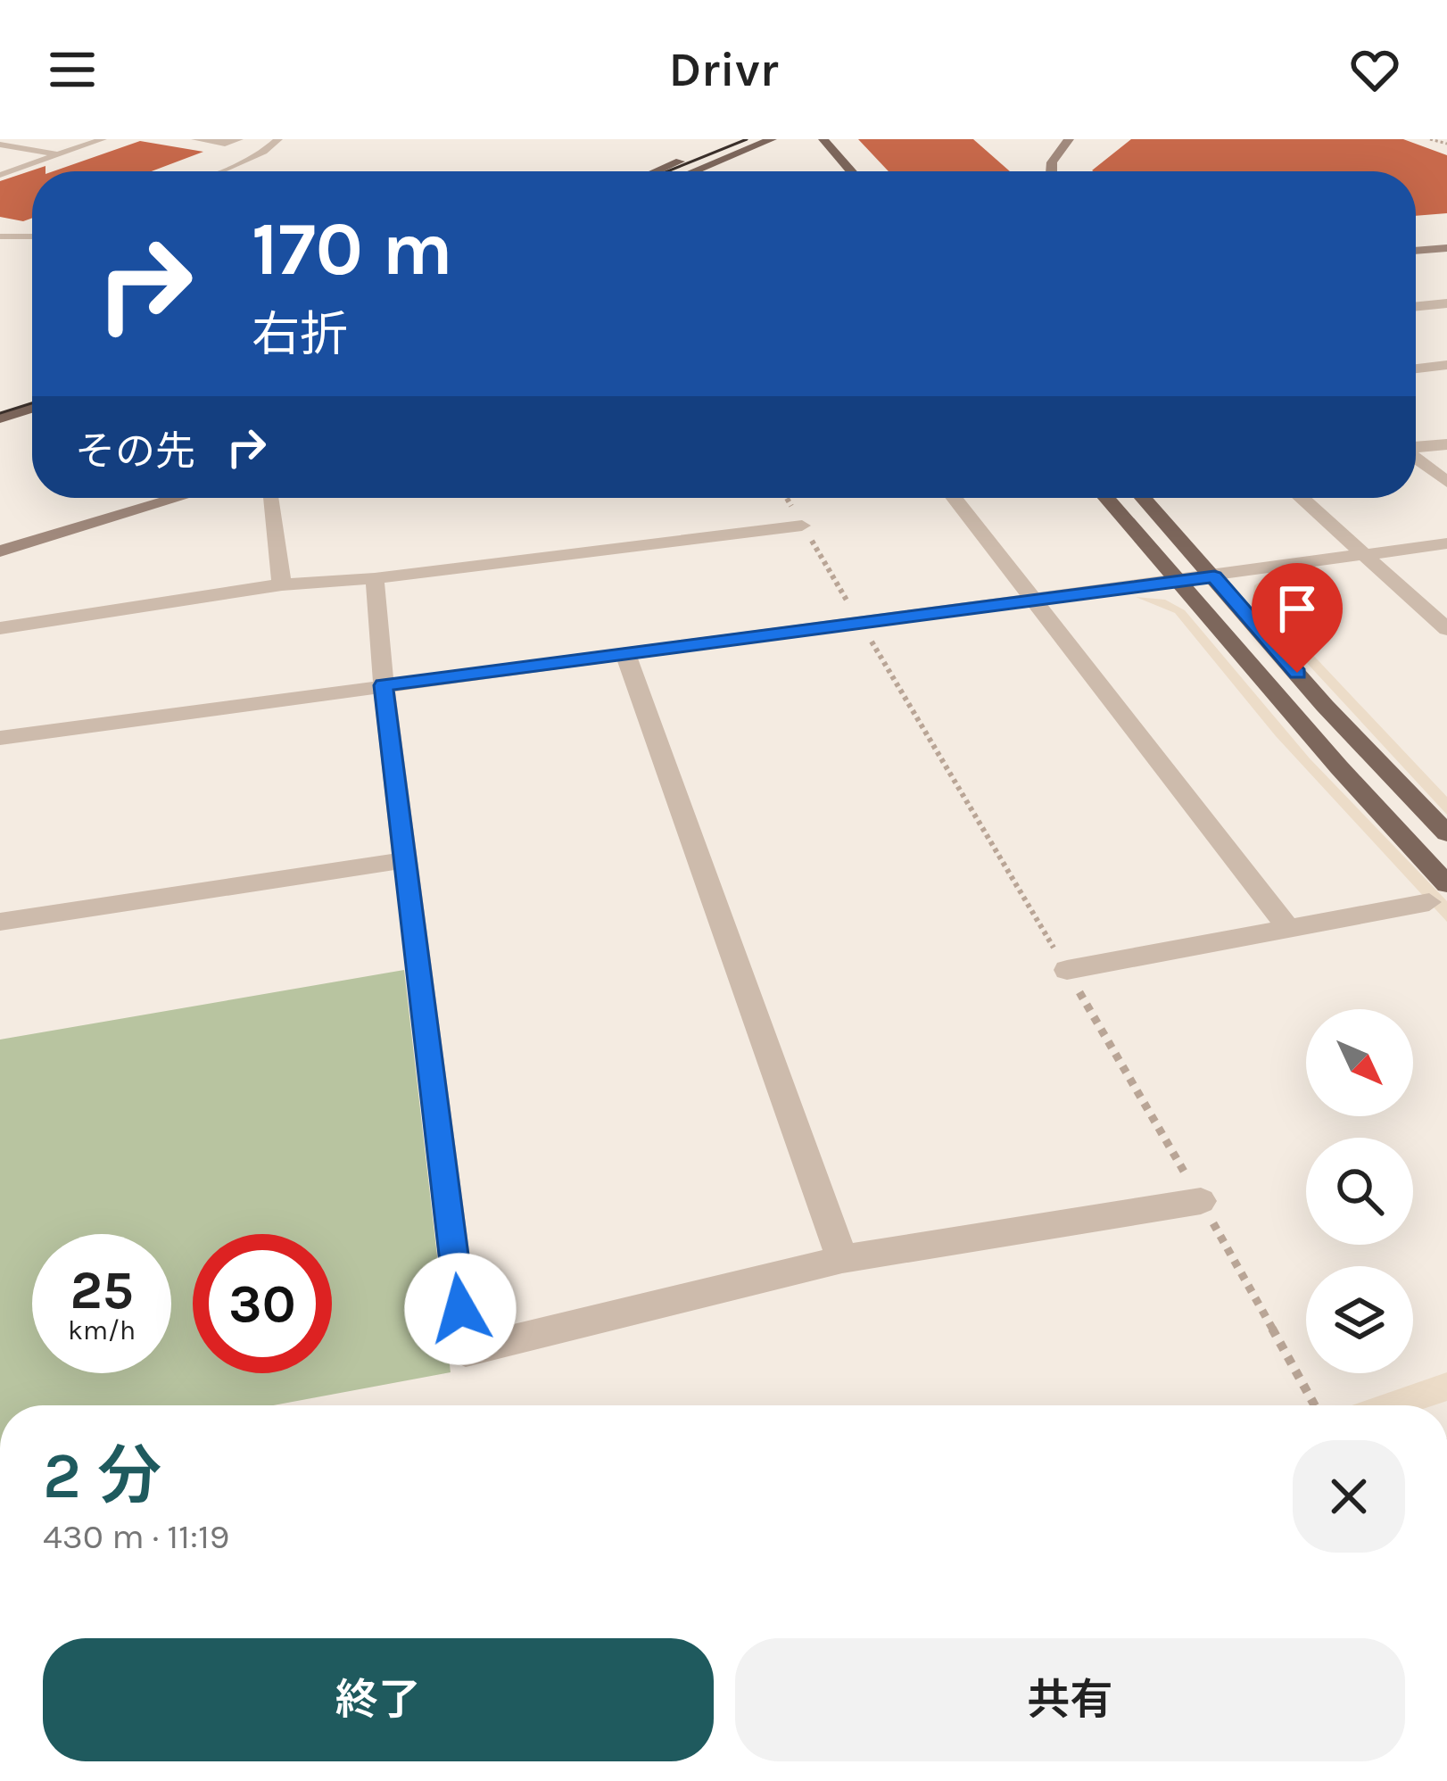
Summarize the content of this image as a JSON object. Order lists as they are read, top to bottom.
{
  "north": "bottom right",
  "page": {
    "header": "Drivr",
    "turn": ["170 m", "右折"],
    "then": "その先",
    "speed": "25 km/h",
    "limit": "30",
    "heading": ["2 分", "430 m · 11:19"],
    "buttons": ["終了", "共有"]
  }
}
